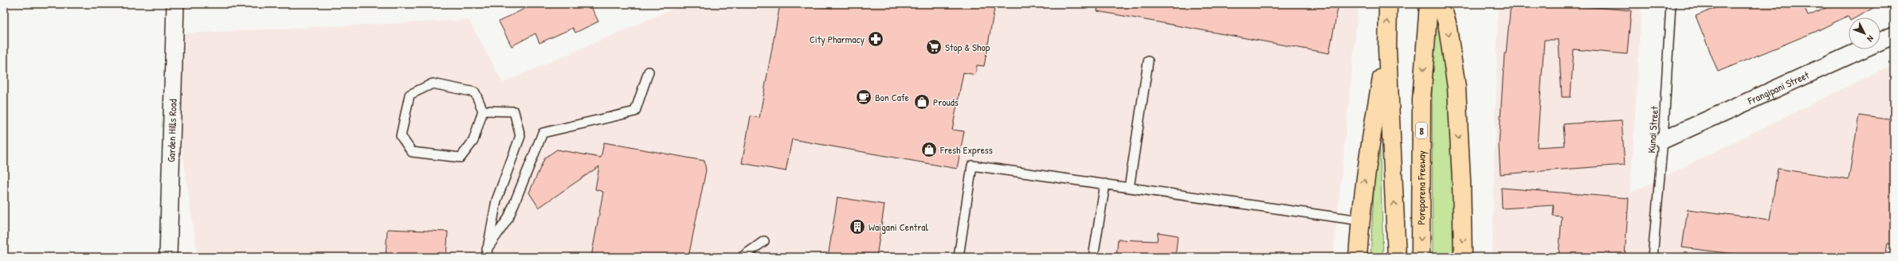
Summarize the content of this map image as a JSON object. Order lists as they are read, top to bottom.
{
  "streets": {
    "highway": ["8", "Poreporena Freeway"],
    "street": ["Frangipani Street", "Garden Hills Road"],
    "lane": ["Kunai Street"]
  },
  "crossings": [
    ["Frangipani Street", "Kunai Street"]
  ],
  "places": {
    "pharmacy": ["City Pharmacy"],
    "supermarket": ["Stop & Shop"],
    "cafe": ["Bon Cafe"],
    "shop": ["Prouds", "Fresh Express"],
    "building": ["Waigani Central"]
  },
  "north": "bottom right"
}
